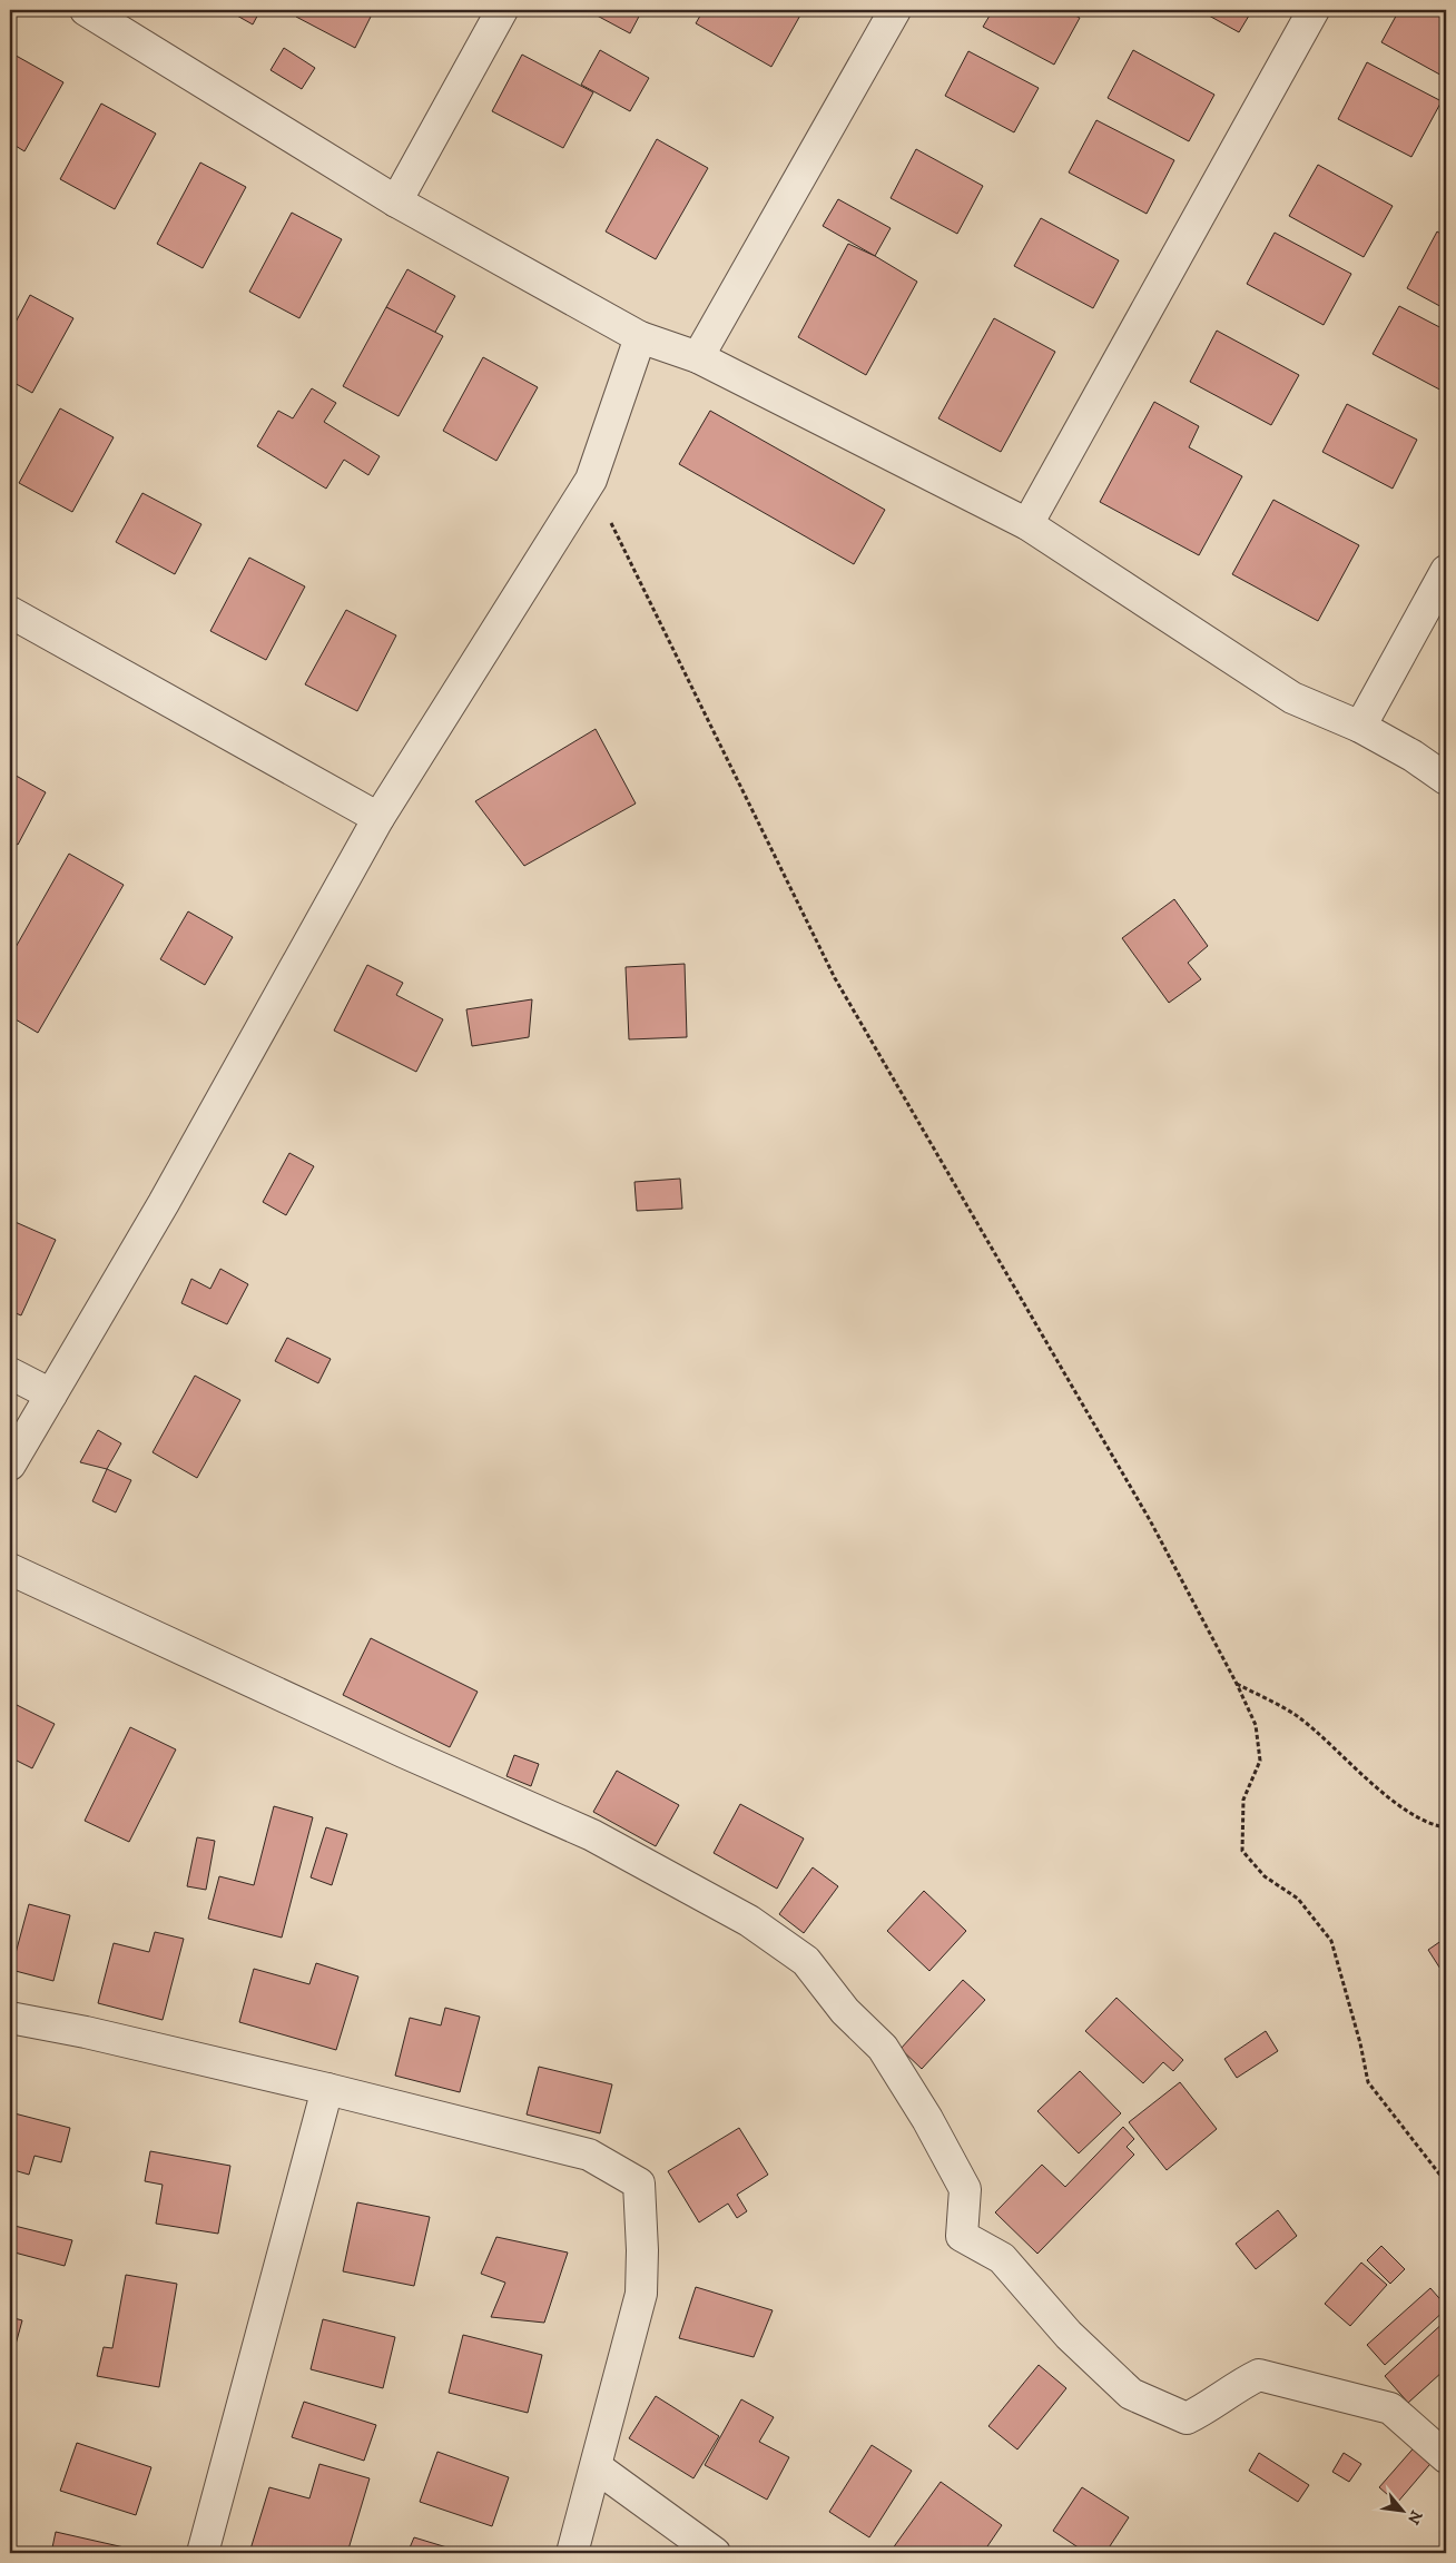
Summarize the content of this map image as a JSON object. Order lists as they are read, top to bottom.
{
  "north": "bottom right"
}
